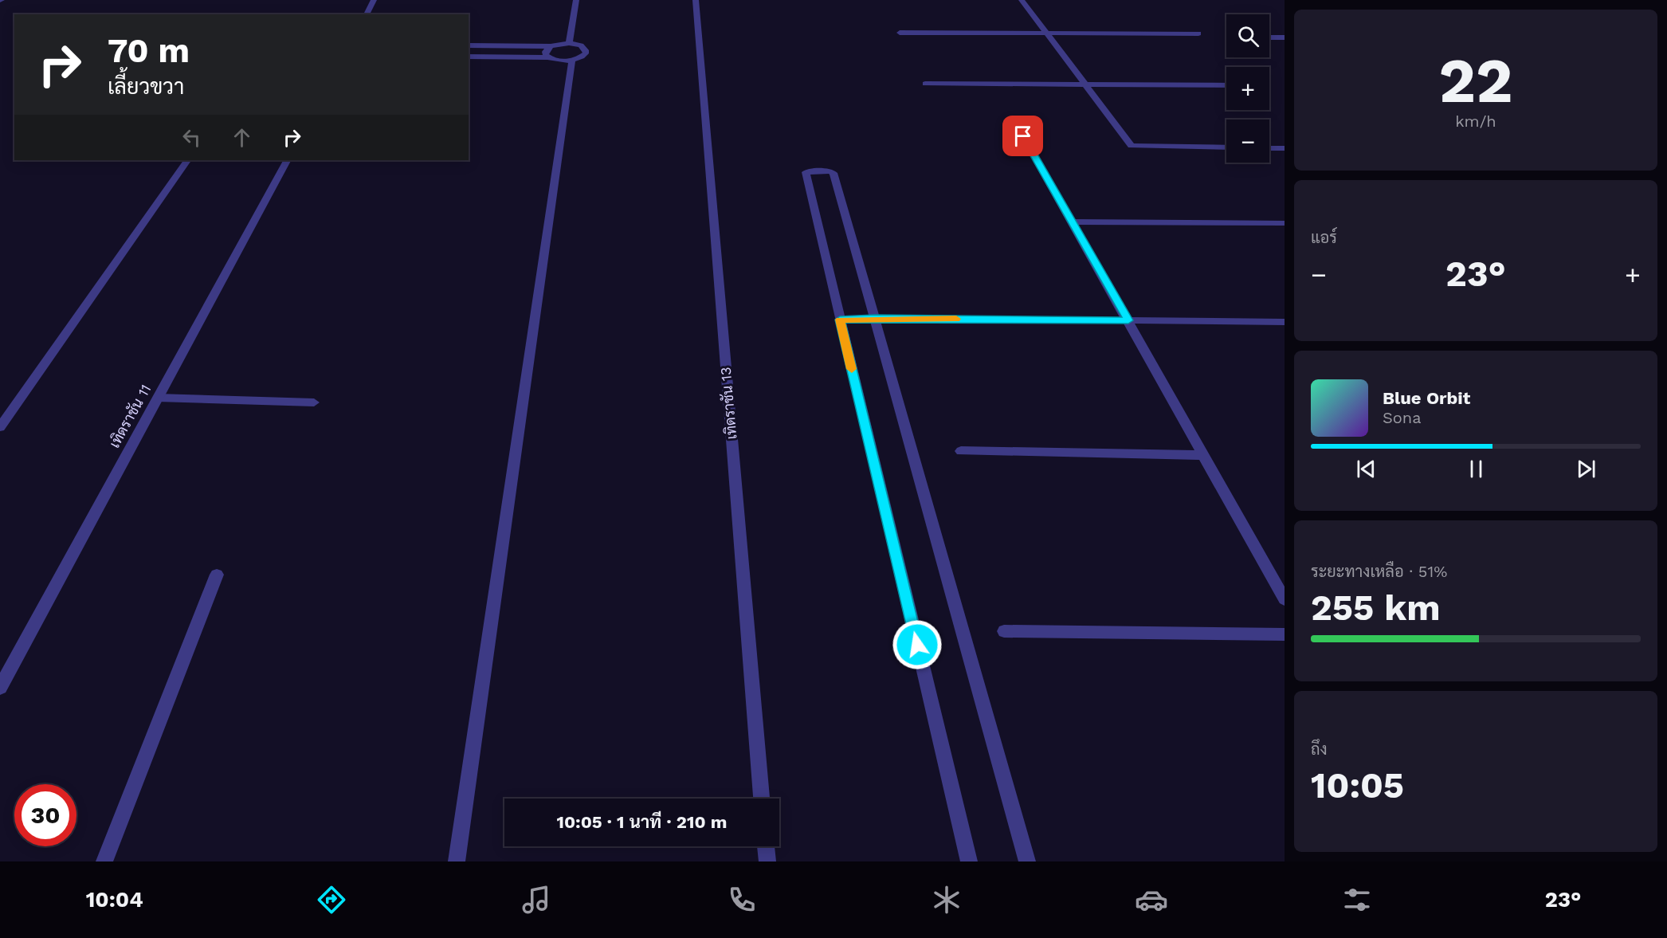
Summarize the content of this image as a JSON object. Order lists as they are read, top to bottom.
{
  "streets": {
    "street": ["เทิดราชัน 13", "เทิดราชัน 11"]
  },
  "page": {
    "tile": [
      ["22", "km/h"],
      "แอร์",
      ["ระยะทางเหลือ · 51%", "255 km"],
      ["ถึง", "10:05"]
    ],
    "map_buttons": ["+", "−"],
    "turn": ["70 m", "เลี้ยวขวา"],
    "heat": ["−", "23°", "+"],
    "song": ["Blue Orbit", "Sona"],
    "limit": "30",
    "trip": "10:05 · 1 นาที · 210 m",
    "tabs": ["10:04", "23°"]
  }
}
